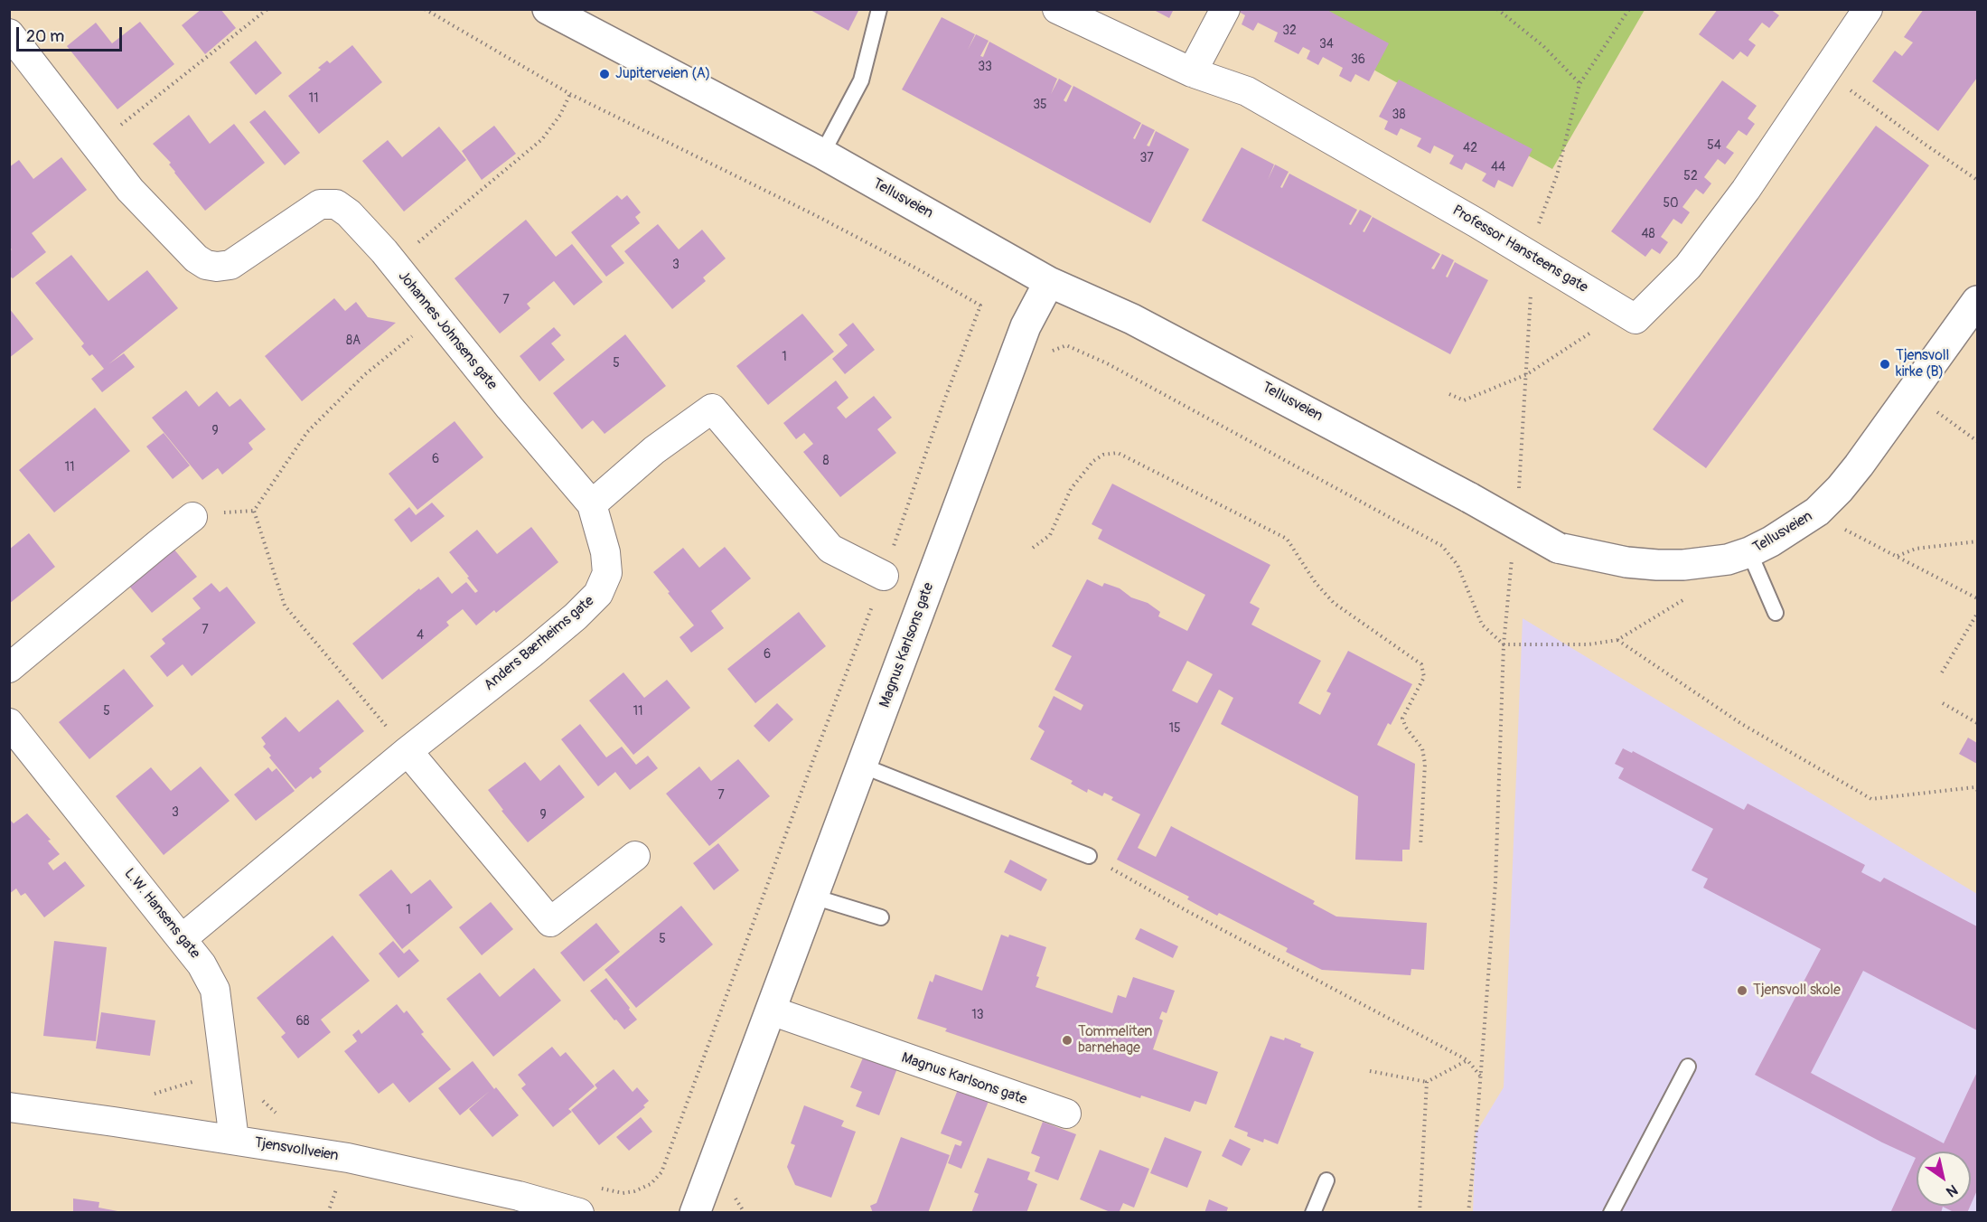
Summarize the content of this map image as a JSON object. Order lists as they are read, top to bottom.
{
  "streets": {
    "street": [
      "Tellusveien",
      "Professor Hansteens gate",
      "Johannes Johnsens gate",
      "Anders Bærheims gate",
      "Magnus Karlsons gate",
      "L.W. Hansens gate",
      "Tjensvollveien"
    ]
  },
  "crossings": [
    ["Tellusveien", "Magnus Karlsons gate"],
    ["Johannes Johnsens gate", "Anders Bærheims gate"],
    ["Anders Bærheims gate", "L.W. Hansens gate"],
    ["L.W. Hansens gate", "Tjensvollveien"]
  ],
  "places": [
    "Jupiterveien (A)",
    "Tjensvoll kirke (B)",
    "Tjensvoll skole",
    "Tommeliten barnehage"
  ],
  "house_numbers": [
    "32",
    "34",
    "36",
    "33",
    "11",
    "35",
    "38",
    "54",
    "42",
    "37",
    "44",
    "52",
    "50",
    "48",
    "3",
    "7",
    "8A",
    "1",
    "5",
    "9",
    "6",
    "8",
    "11",
    "7",
    "4",
    "6",
    "5",
    "11",
    "15",
    "7",
    "3",
    "9",
    "1",
    "5",
    "13",
    "68"
  ],
  "scale_bar": "20 m",
  "north": "bottom right"
}
